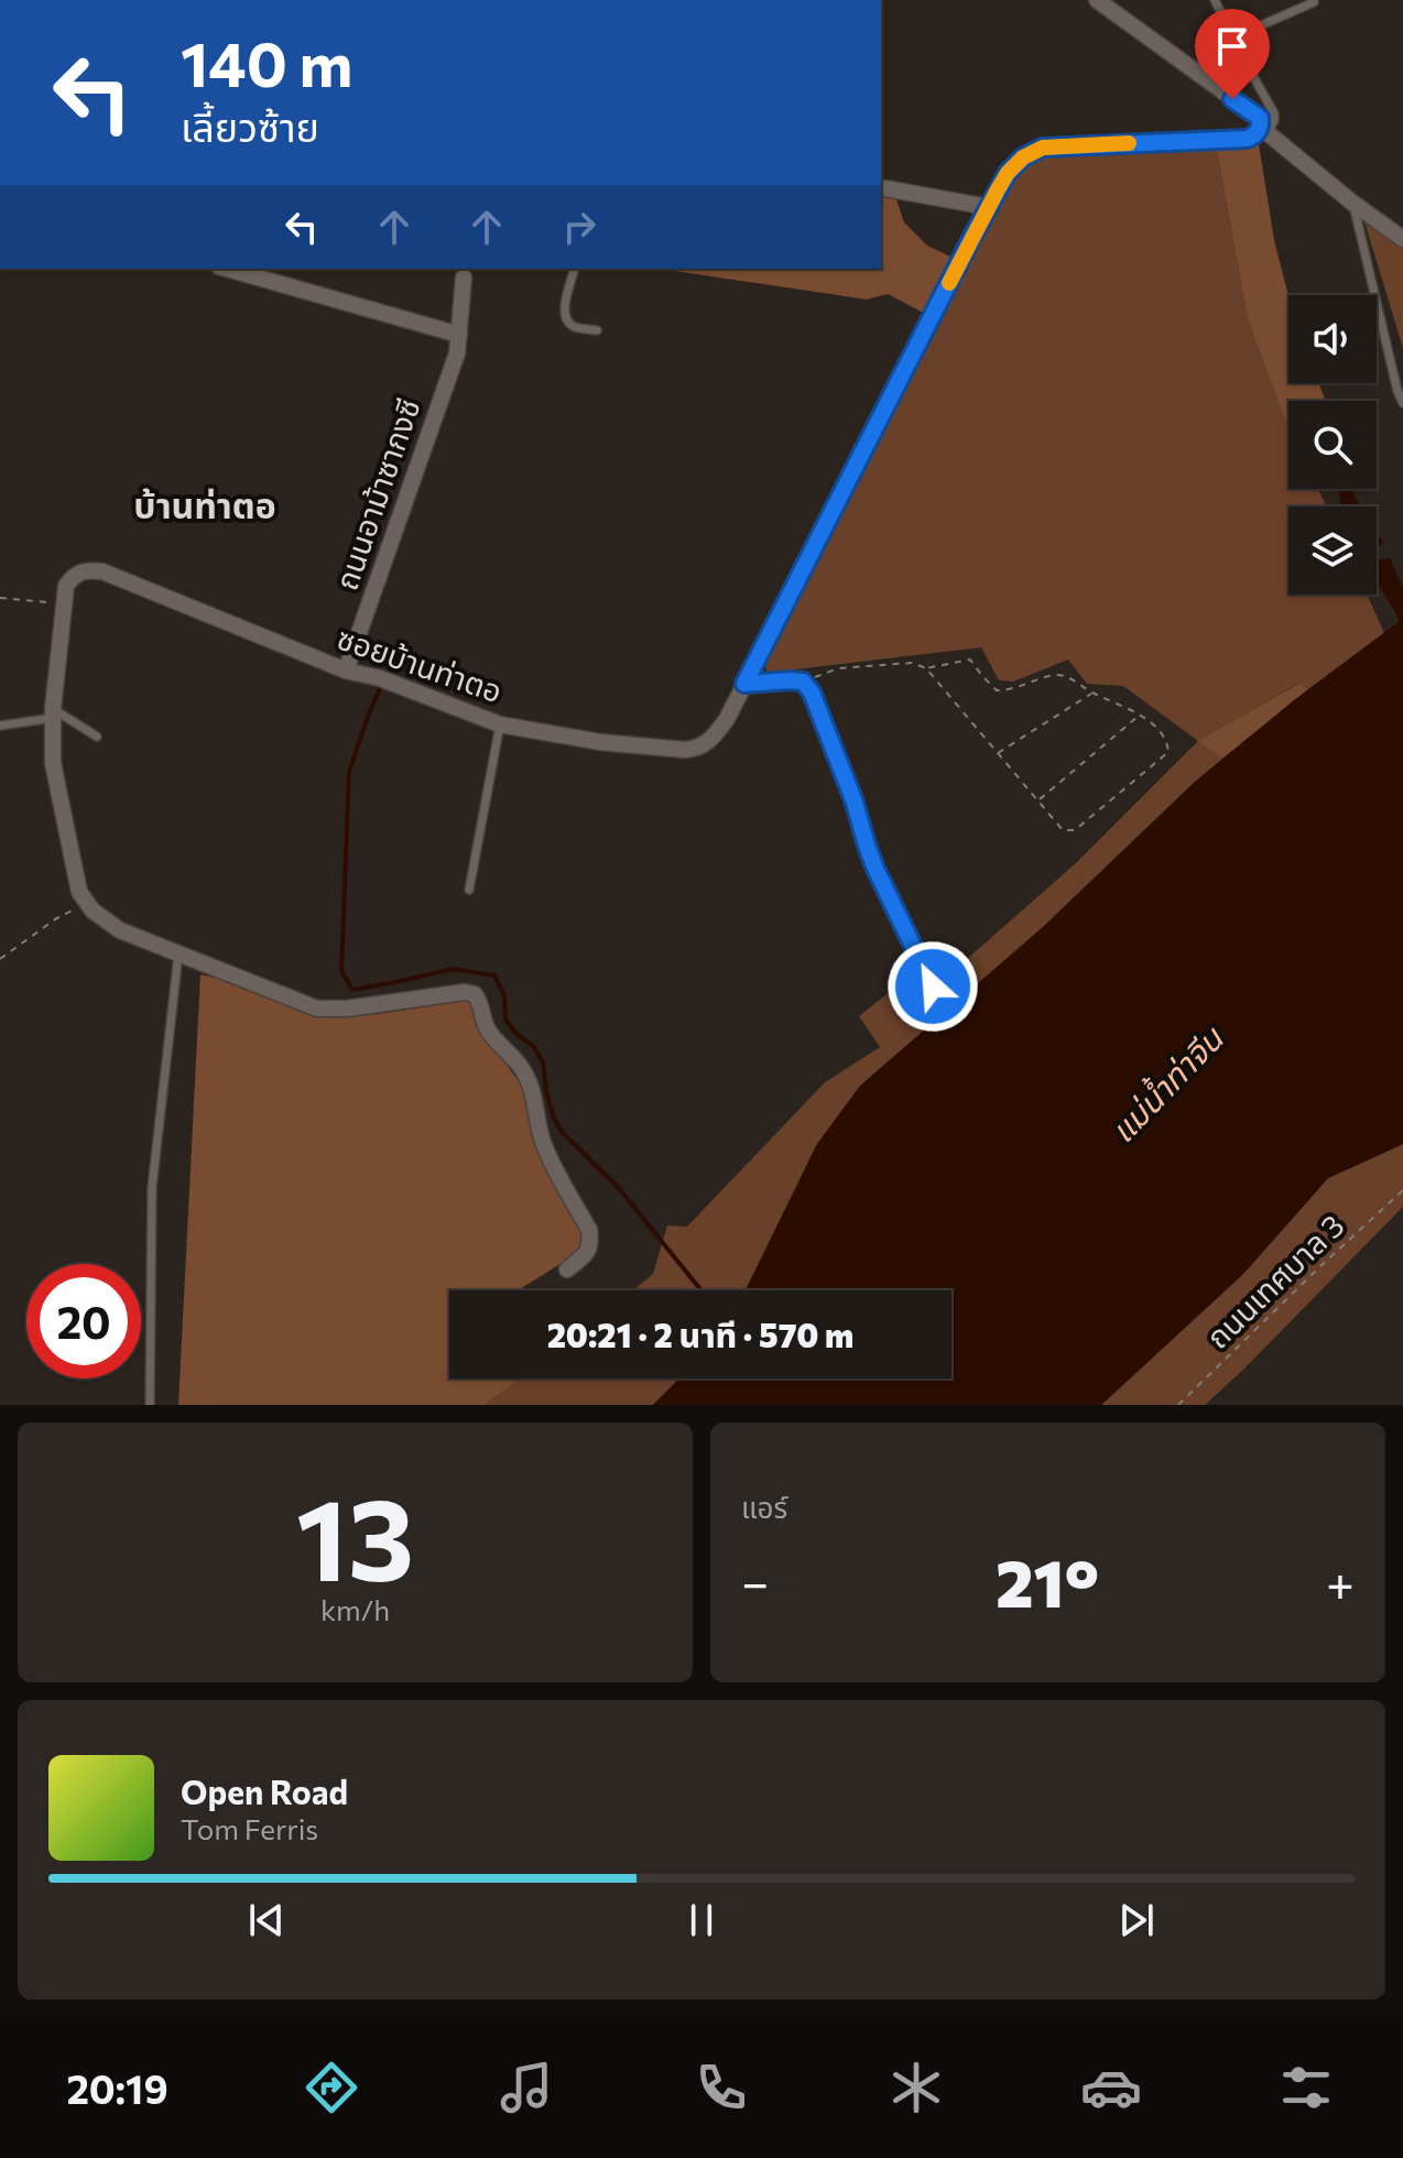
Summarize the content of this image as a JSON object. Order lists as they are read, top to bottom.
{
  "streets": {
    "street": ["ถนนอาม้าซากงซี", "ซอยบ้านท่าตอ"],
    "path": ["ถนนเทศบาล 3"]
  },
  "crossings": [
    ["ถนนอาม้าซากงซี", "ซอยบ้านท่าตอ"]
  ],
  "districts": ["บ้านท่าตอ"],
  "water": ["แม่น้ำท่าจีน"],
  "page": {
    "turn": ["140 m", "เลี้ยวซ้าย"],
    "limit": "20",
    "trip": "20:21 · 2 นาที · 570 m",
    "tile": [
      ["13", "km/h"],
      "แอร์"
    ],
    "heat": ["−", "21°", "+"],
    "song": ["Open Road", "Tom Ferris"],
    "tabs": "20:19"
  }
}
